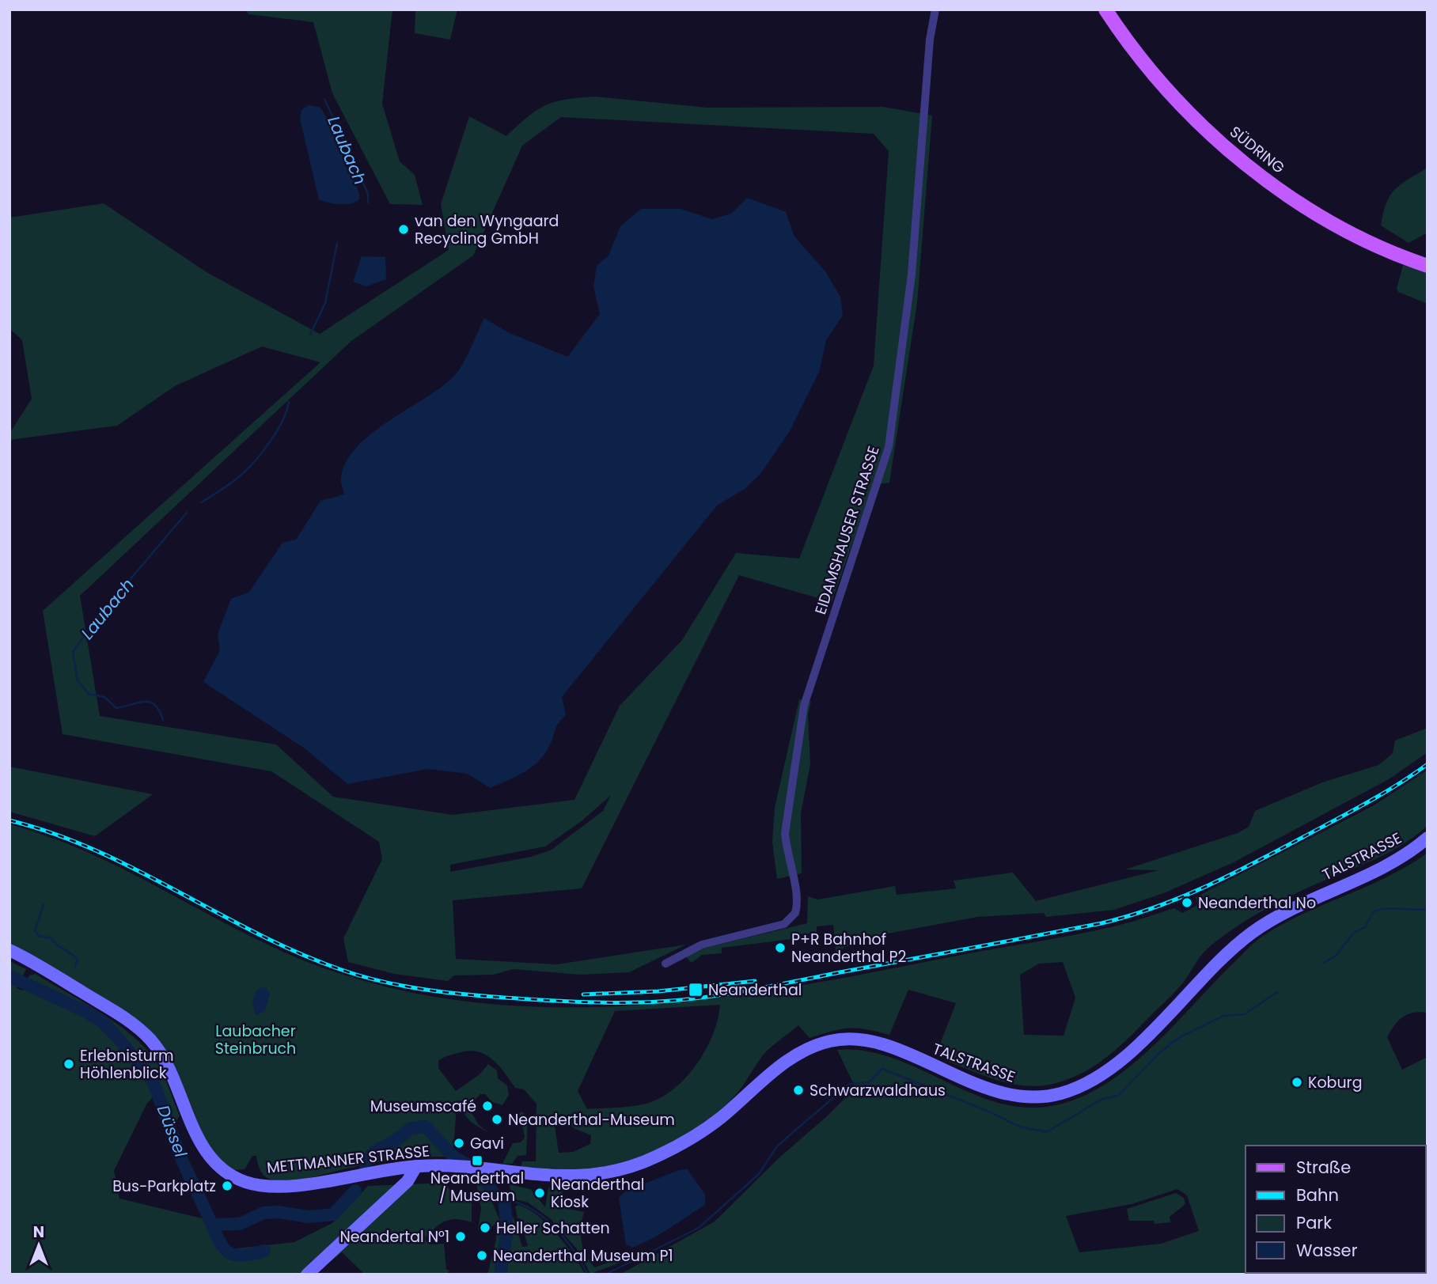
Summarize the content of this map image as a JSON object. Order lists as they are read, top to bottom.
{
  "streets": {
    "main road": ["SÜDRING", "TALSTRASSE", "METTMANNER STRASSE"],
    "street": ["EIDAMSHAUSER STRASSE"]
  },
  "crossings": [
    ["TALSTRASSE", "METTMANNER STRASSE"]
  ],
  "water": ["Laubach", "Düssel"],
  "parks": ["Laubacher Steinbruch"],
  "places": {
    "other": [
      "van den Wyngaard Recycling GmbH",
      "Neanderthal No",
      "P+R Bahnhof Neanderthal P2",
      "Erlebnisturm Höhlenblick",
      "Koburg",
      "Schwarzwaldhaus",
      "Museumscafé",
      "Neanderthal-Museum",
      "Gavi",
      "Bus-Parkplatz",
      "Neanderthal Kiosk",
      "Heller Schatten",
      "Neandertal N°1",
      "Neanderthal Museum P1"
    ],
    "transit": ["Neanderthal", "Neanderthal / Museum"]
  },
  "legend": [
    "Straße",
    "Bahn",
    "Park",
    "Wasser"
  ],
  "north": "top"
}
